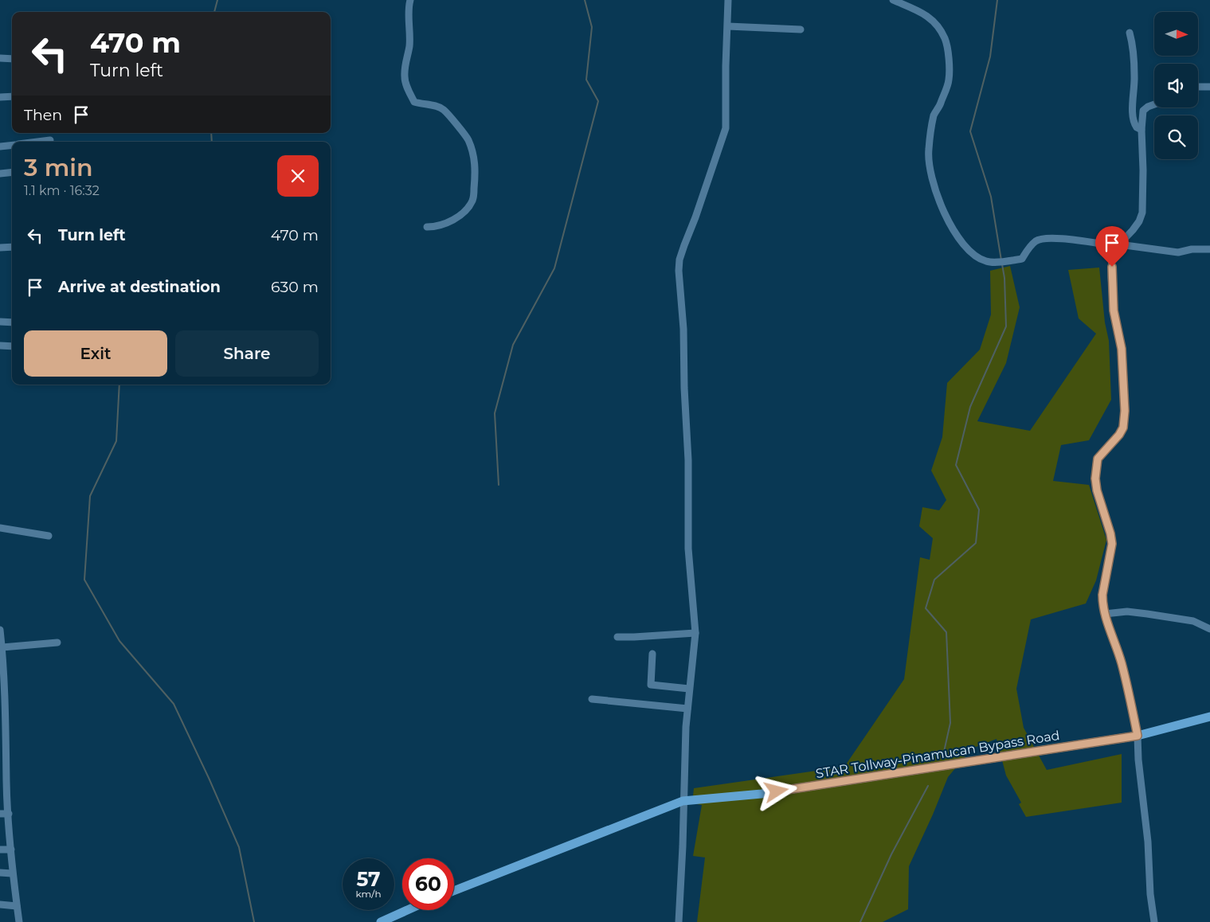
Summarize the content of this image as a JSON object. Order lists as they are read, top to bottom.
{
  "streets": {
    "main road": ["STAR Tollway-Pinamucan Bypass Road"]
  },
  "north": "right",
  "page": {
    "turn": ["470 m", "Turn left"],
    "then": "Then",
    "heading": ["3 min", "1.1 km · 16:32"],
    "list": [
      {
        "name": "Turn left",
        "value": "470 m"
      },
      {
        "name": "Arrive at destination",
        "value": "630 m"
      }
    ],
    "buttons": ["Exit", "Share"],
    "speed": "57 km/h",
    "limit": "60"
  }
}
